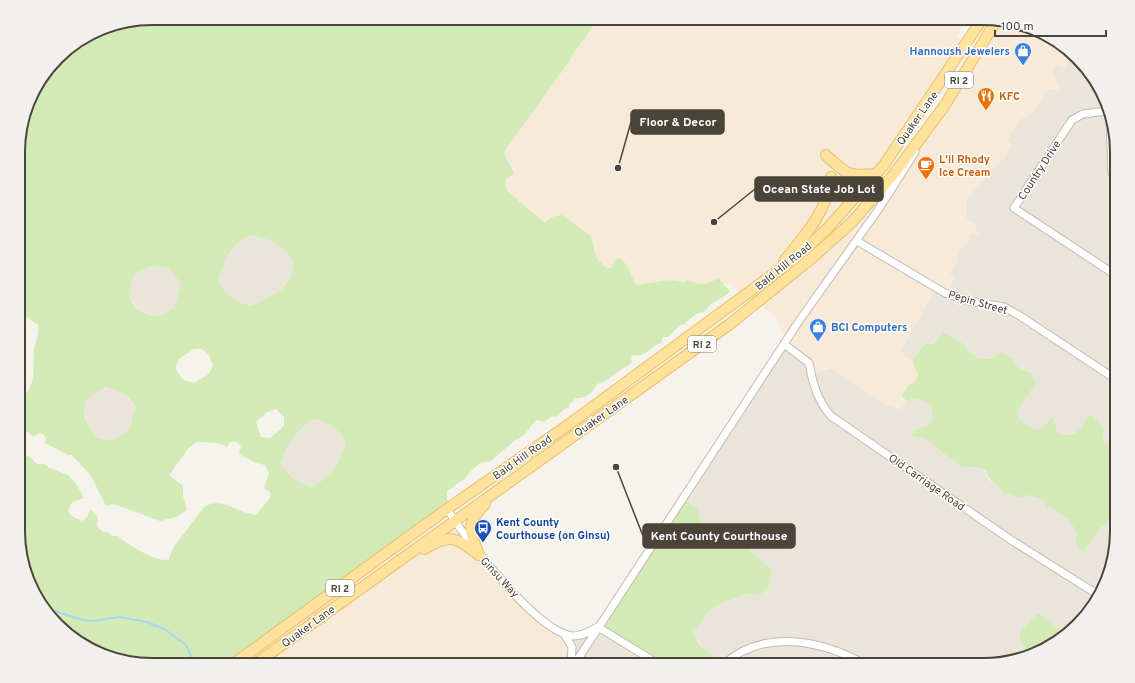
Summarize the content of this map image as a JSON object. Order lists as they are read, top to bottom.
{
  "streets": {
    "main road": ["RI 2", "Quaker Lane", "Bald Hill Road"],
    "street": [
      "Country Drive",
      "Pepin Street",
      "Old Carriage Road",
      "Ginsu Way"
    ]
  },
  "crossings": [
    ["Quaker Lane", "Bald Hill Road"],
    ["Quaker Lane", "Pepin Street"],
    ["Quaker Lane", "Old Carriage Road"],
    ["Quaker Lane", "Ginsu Way"],
    ["Bald Hill Road", "Ginsu Way"]
  ],
  "places": {
    "shop": ["Hannoush Jewelers", "BCI Computers"],
    "restaurant": ["KFC"],
    "other": ["Floor & Decor", "Ocean State Job Lot", "Kent County Courthouse"],
    "cafe": ["L'il Rhody Ice Cream"],
    "bus stop": ["Kent County Courthouse (on Ginsu)"]
  },
  "scale_bar": "100 m"
}
